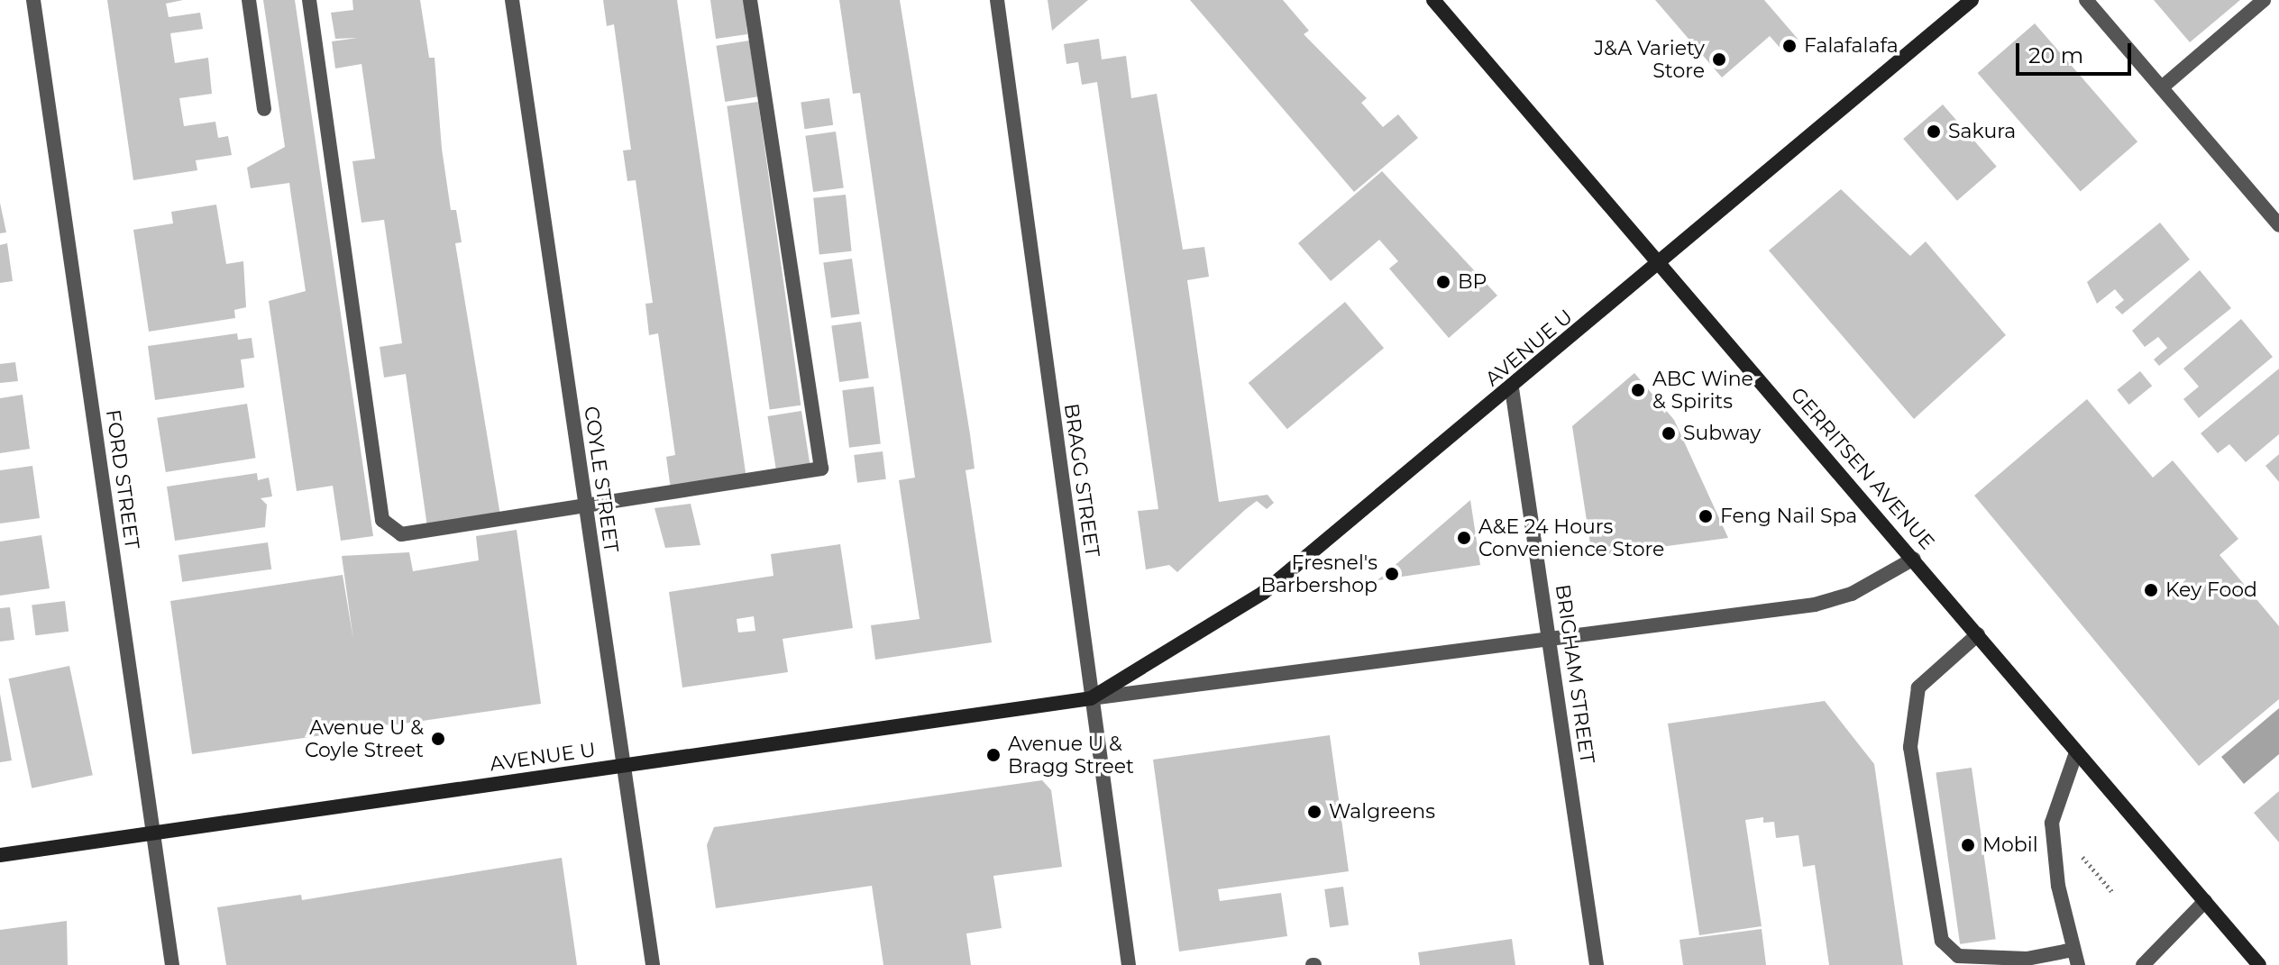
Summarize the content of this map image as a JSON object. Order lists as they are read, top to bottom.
{
  "streets": {
    "main road": ["AVENUE U", "GERRITSEN AVENUE"],
    "street": [
      "FORD STREET",
      "COYLE STREET",
      "BRAGG STREET",
      "BRIGHAM STREET"
    ]
  },
  "crossings": [
    ["AVENUE U", "GERRITSEN AVENUE"],
    ["AVENUE U", "FORD STREET"],
    ["AVENUE U", "COYLE STREET"],
    ["AVENUE U", "BRAGG STREET"],
    ["AVENUE U", "BRIGHAM STREET"]
  ],
  "places": [
    "Falafalafa",
    "J&A Variety Store",
    "Sakura",
    "BP",
    "ABC Wine & Spirits",
    "Subway",
    "Feng Nail Spa",
    "A&E 24 Hours Convenience Store",
    "Fresnel's Barbershop",
    "Key Food",
    "Avenue U & Coyle Street",
    "Avenue U & Bragg Street",
    "Walgreens",
    "Mobil"
  ],
  "scale_bar": "20 m"
}
